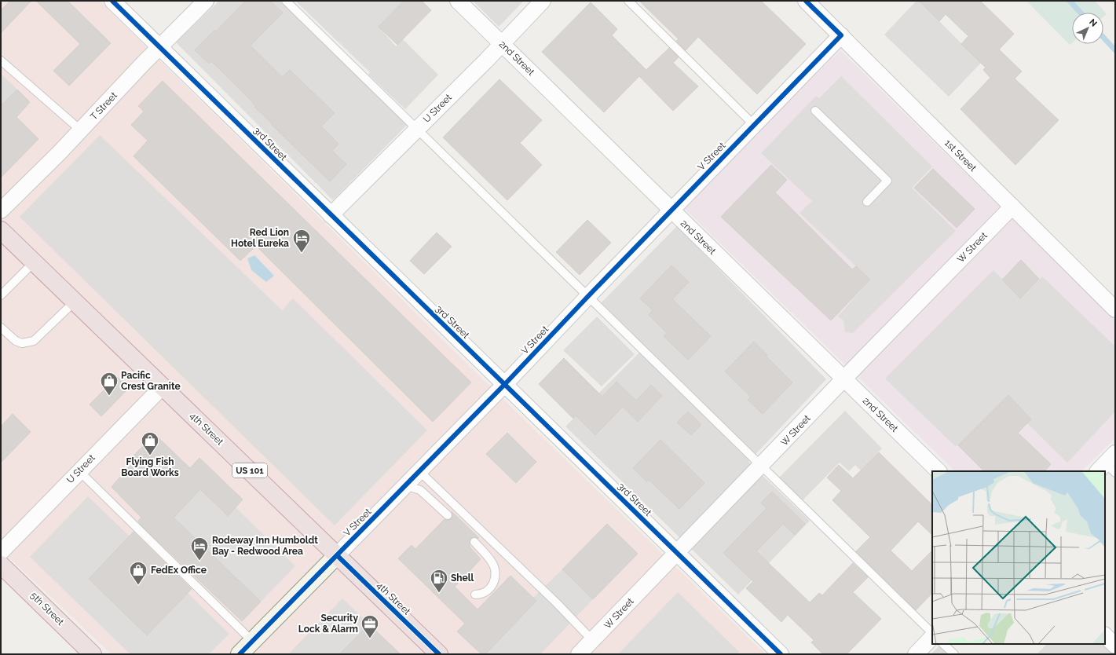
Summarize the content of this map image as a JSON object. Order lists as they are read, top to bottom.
{
  "streets": {
    "highway": ["4th Street", "US 101", "5th Street"],
    "main road": ["V Street"],
    "street": [
      "2nd Street",
      "T Street",
      "U Street",
      "3rd Street",
      "1st Street",
      "W Street"
    ]
  },
  "crossings": [
    ["2nd Street", "U Street"],
    ["2nd Street", "V Street"],
    ["2nd Street", "W Street"],
    ["T Street", "3rd Street"],
    ["U Street", "3rd Street"],
    ["U Street", "4th Street"],
    ["3rd Street", "V Street"],
    ["3rd Street", "W Street"],
    ["1st Street", "V Street"],
    ["1st Street", "W Street"],
    ["V Street", "4th Street"]
  ],
  "places": {
    "hotel": ["Red Lion Hotel Eureka", "Rodeway Inn Humboldt Bay - Redwood Area"],
    "shop": ["Pacific Crest Granite", "Flying Fish Board Works", "FedEx Office"],
    "fuel station": ["Shell"],
    "office": ["Security Lock & Alarm"]
  },
  "north": "top right"
}
